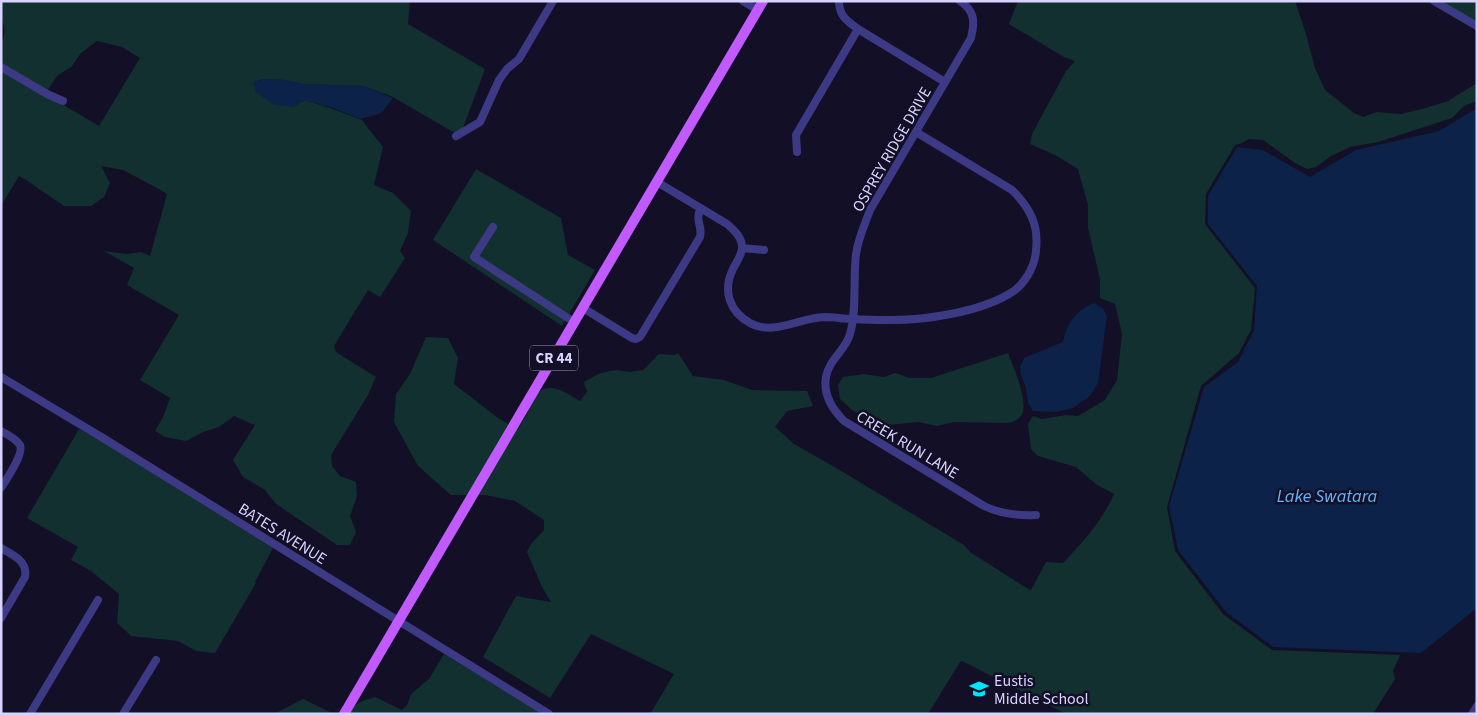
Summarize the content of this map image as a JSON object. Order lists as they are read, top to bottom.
{
  "streets": {
    "main road": ["CR 44"],
    "street": ["OSPREY RIDGE DRIVE", "CREEK RUN LANE", "BATES AVENUE"]
  },
  "crossings": [
    ["OSPREY RIDGE DRIVE", "CREEK RUN LANE"],
    ["CR 44", "BATES AVENUE"]
  ],
  "water": ["Lake Swatara"],
  "places": {
    "school or university": ["Eustis Middle School"]
  }
}
